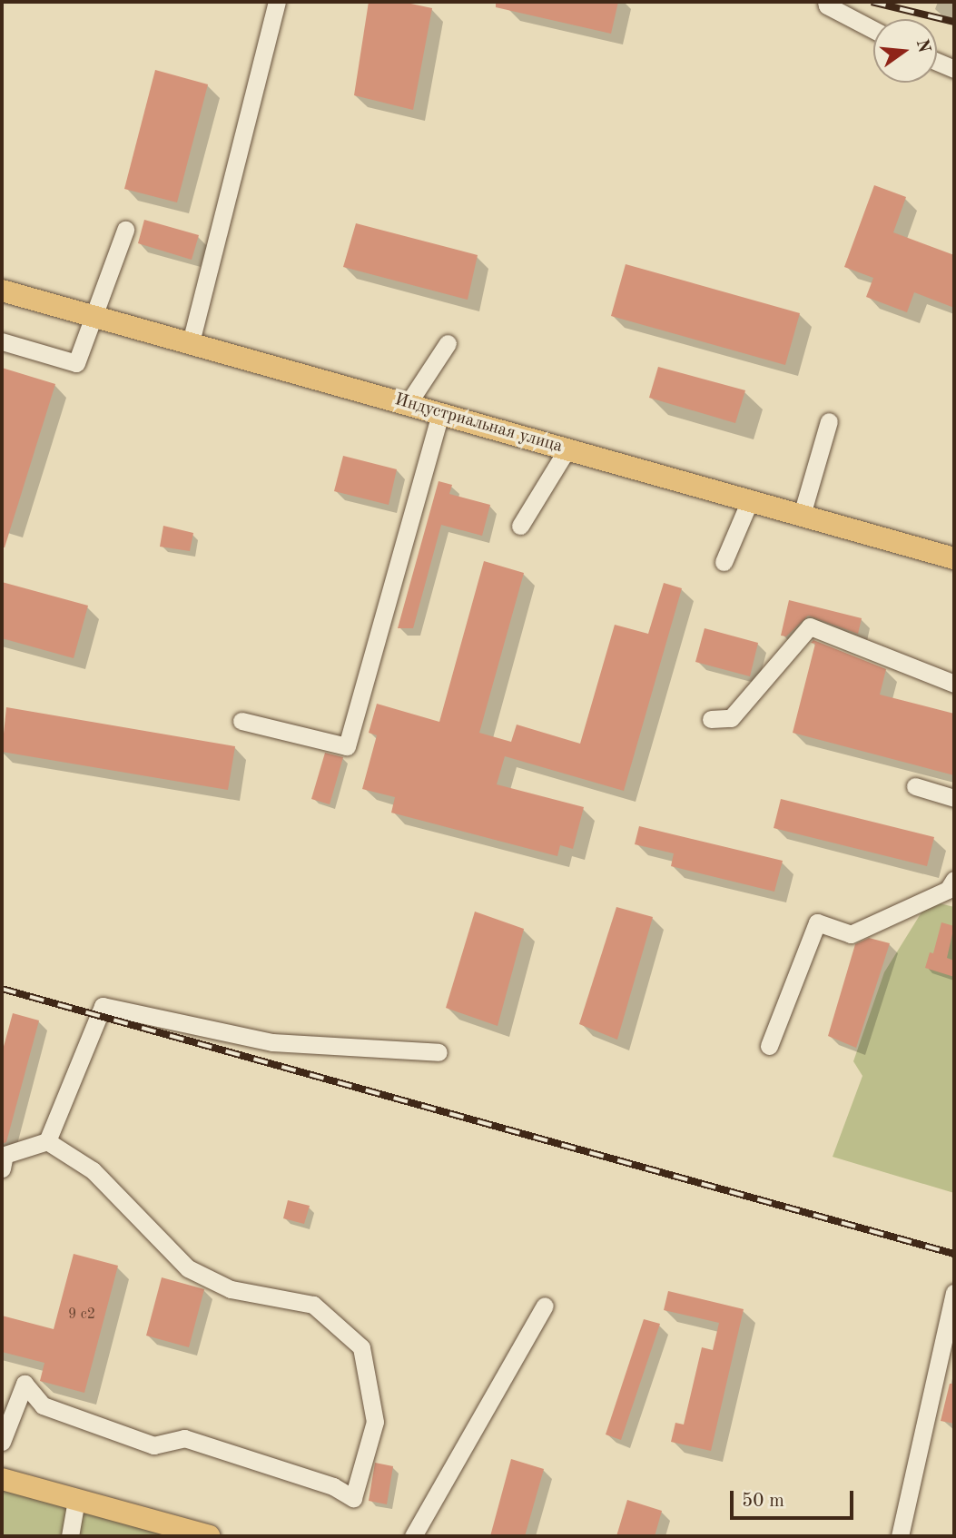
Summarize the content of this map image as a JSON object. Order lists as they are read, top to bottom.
{
  "streets": {
    "main road": ["Индустриальная улица"]
  },
  "house_numbers": ["9 с2"],
  "scale_bar": "50 m",
  "north": "right"
}
